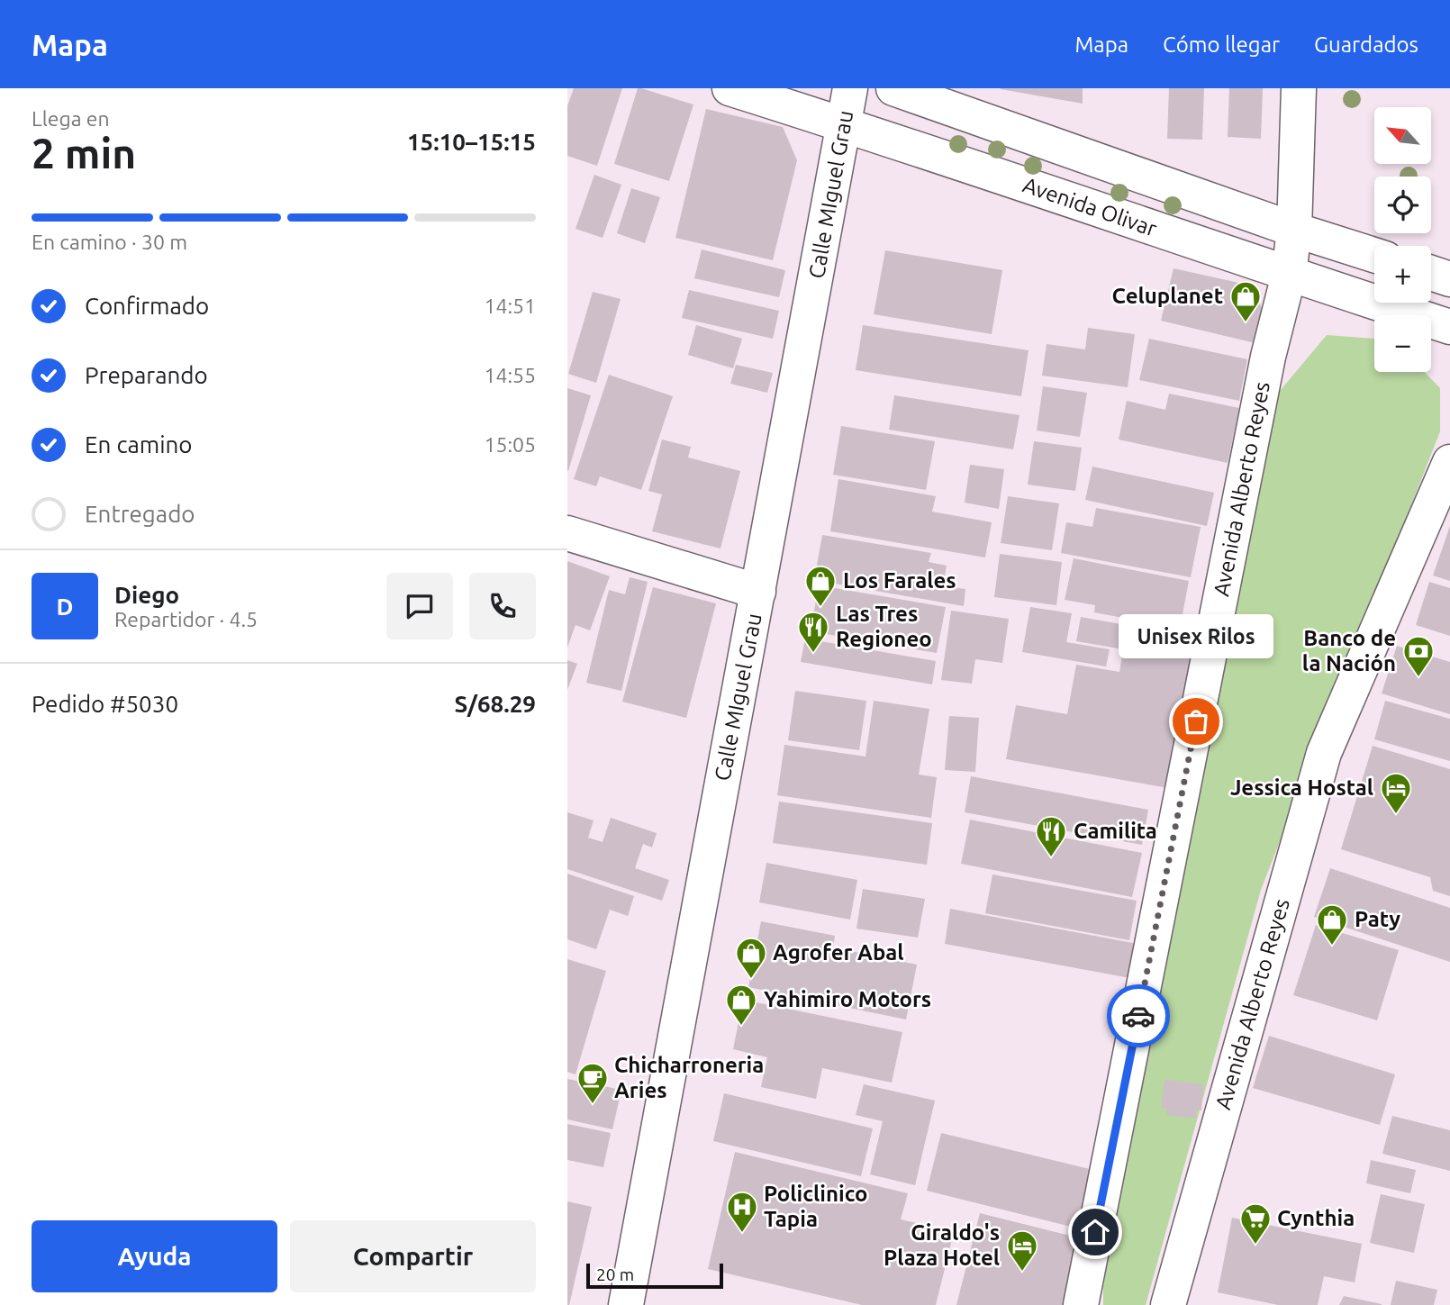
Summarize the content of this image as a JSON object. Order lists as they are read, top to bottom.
{
  "streets": {
    "street": ["Calle MIguel Grau", "Avenida Olivar", "Avenida Alberto Reyes"]
  },
  "crossings": [
    ["Calle MIguel Grau", "Avenida Olivar"],
    ["Avenida Olivar", "Avenida Alberto Reyes"]
  ],
  "places": {
    "shop": [
      "Celuplanet",
      "Los Farales",
      "Paty",
      "Agrofer Abal",
      "Yahimiro Motors"
    ],
    "restaurant": ["Las Tres Regioneo", "Camilita"],
    "bank": ["Banco de la Nación"],
    "other": ["Unisex Rilos"],
    "hotel": ["Jessica Hostal", "Giraldo's Plaza Hotel"],
    "cafe": ["Chicharroneria Aries"],
    "hospital": ["Policlinico Tapia"],
    "supermarket": ["Cynthia"]
  },
  "scale_bar": "20 m",
  "north": "top left",
  "page": {
    "header": "Mapa",
    "nav": ["Mapa", "Cómo llegar", "Guardados"],
    "heading": ["2 min", "Llega en", "15:10–15:15"],
    "panel": [
      "Diego",
      "Repartidor · 4.5",
      "Pedido #5030",
      "S/68.29"
    ],
    "map_buttons": ["+", "−"],
    "bar": "En camino · 30 m",
    "list": [
      ["Confirmado", "14:51"],
      ["Preparando", "14:55"],
      ["En camino", "15:05"],
      "Entregado"
    ],
    "round": "D",
    "bubble": "Unisex Rilos",
    "buttons": ["Ayuda", "Compartir"],
    "scale": "20 m"
  }
}
